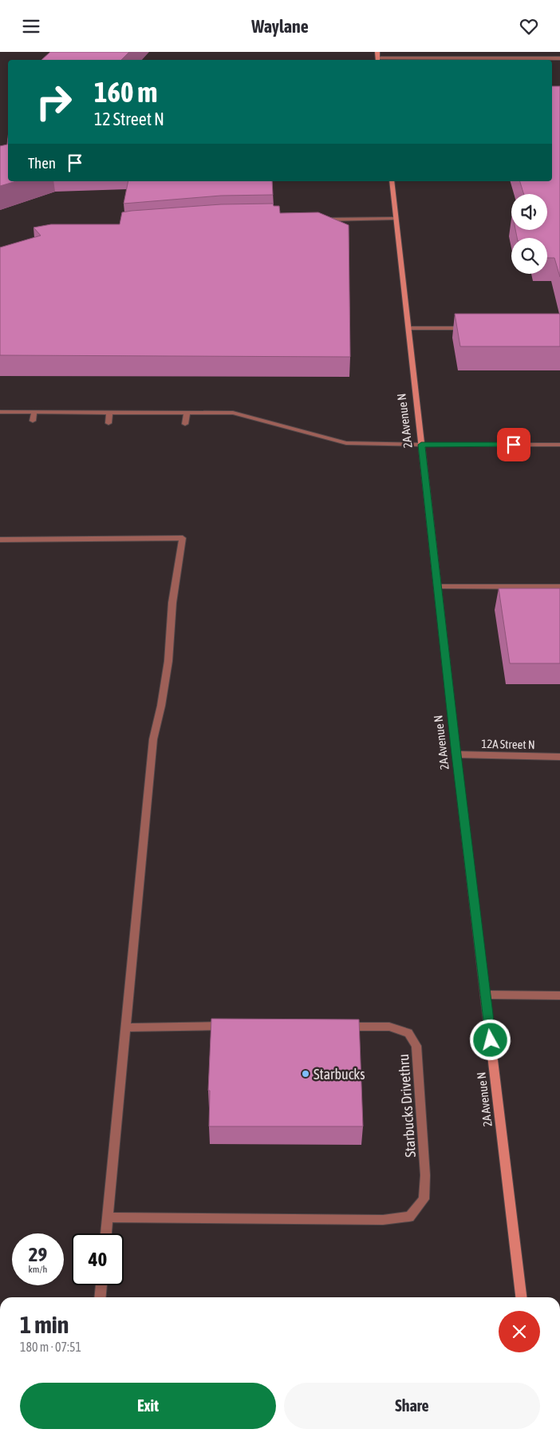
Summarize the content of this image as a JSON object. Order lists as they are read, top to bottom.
{
  "streets": {
    "street": ["2A Avenue N", "12A Street N", "Starbucks Drivethru"]
  },
  "crossings": [
    ["2A Avenue N", "12A Street N"]
  ],
  "places": ["Starbucks"],
  "page": {
    "header": "Waylane",
    "turn": ["160 m", "12 Street N"],
    "then": "Then",
    "speed": "29 km/h",
    "limit": "40",
    "heading": ["1 min", "180 m · 07:51"],
    "buttons": ["Exit", "Share"]
  }
}
